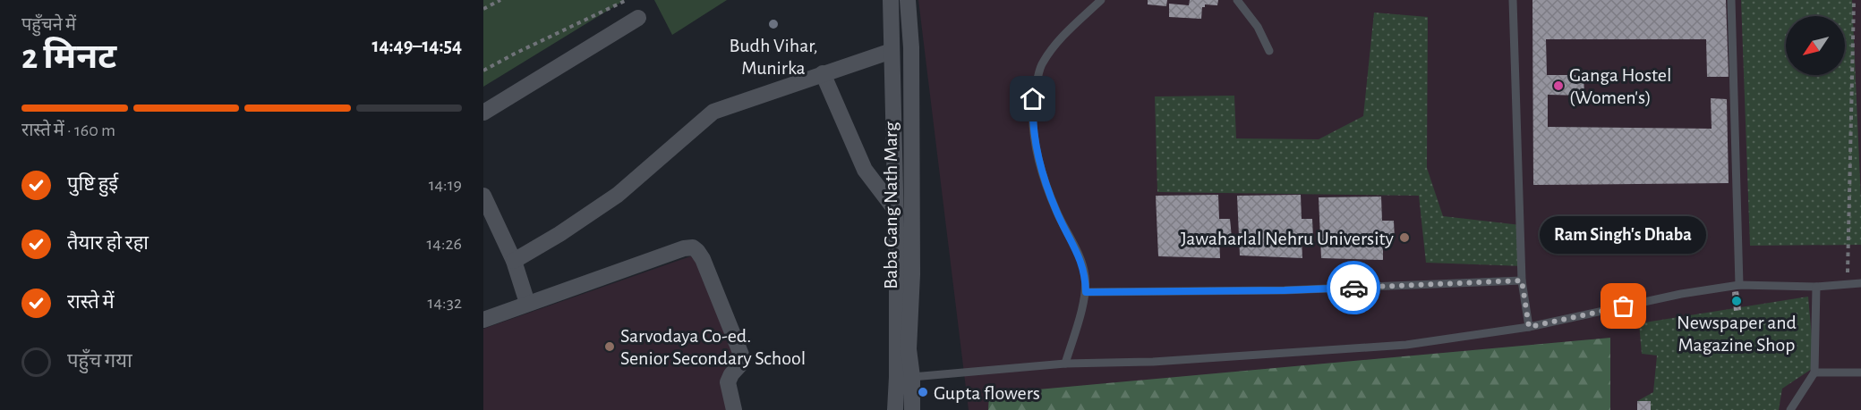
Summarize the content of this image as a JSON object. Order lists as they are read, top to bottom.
{
  "streets": {
    "street": ["Baba Gang Nath Marg"]
  },
  "places": [
    "Budh Vihar, Munirka",
    "Ganga Hostel (Women's)",
    "Jawaharlal Nehru University",
    "Newspaper and Magazine Shop",
    "Ram Singh's Dhaba",
    "Sarvodaya Co-ed. Senior Secondary School",
    "Gupta flowers"
  ],
  "north": "bottom left",
  "page": {
    "heading": ["2 मिनट", "पहुँचने में", "14:49–14:54"],
    "bar": "रास्ते में · 160 m",
    "list": [
      ["पुष्टि हुई", "14:19"],
      ["तैयार हो रहा", "14:26"],
      ["रास्ते में", "14:32"],
      "पहुँच गया"
    ],
    "bubble": "Ram Singh's Dhaba"
  }
}
